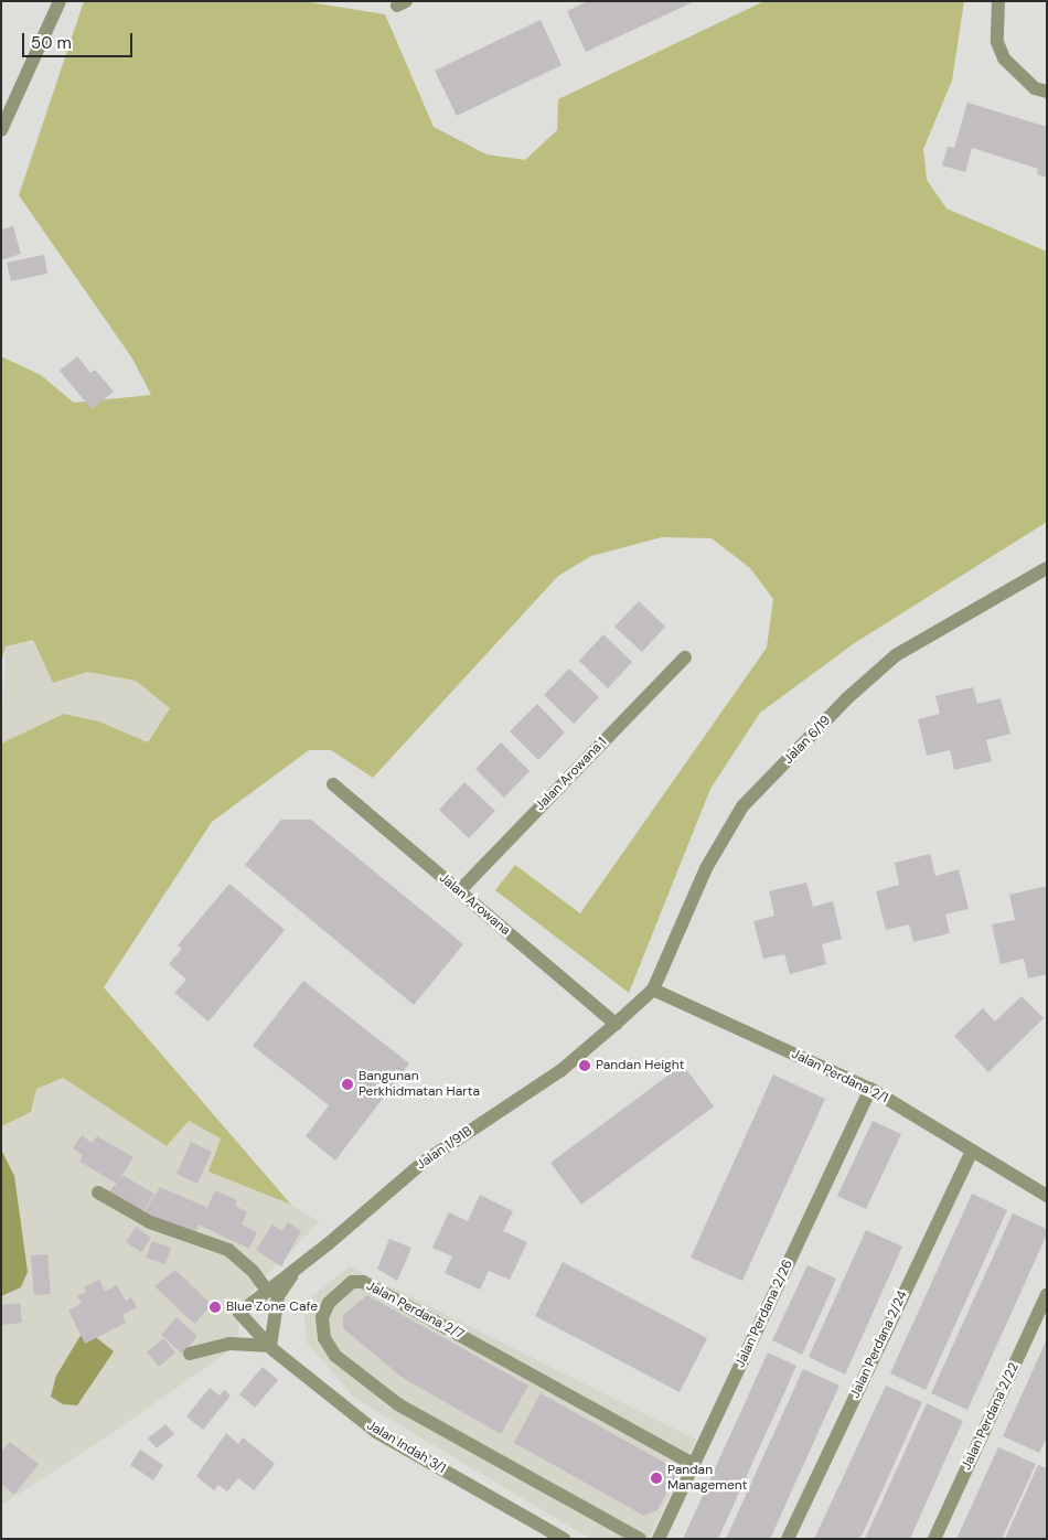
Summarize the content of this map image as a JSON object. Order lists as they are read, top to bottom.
{
  "streets": {
    "street": [
      "Jalan 6/19",
      "Jalan Arowana 1",
      "Jalan Arowana",
      "Jalan Perdana 2/1",
      "Jalan 1/91B",
      "Jalan Perdana 2/7",
      "Jalan Perdana 2/26",
      "Jalan Perdana 2/24",
      "Jalan Perdana 2/22",
      "Jalan Indah 3/1"
    ]
  },
  "crossings": [
    ["Jalan 6/19", "Jalan Perdana 2/1"],
    ["Jalan 6/19", "Jalan 1/91B"],
    ["Jalan Arowana 1", "Jalan Arowana"],
    ["Jalan Arowana", "Jalan 1/91B"],
    ["Jalan Perdana 2/1", "Jalan 1/91B"],
    ["Jalan Perdana 2/1", "Jalan Perdana 2/26"],
    ["Jalan Perdana 2/1", "Jalan Perdana 2/24"],
    ["Jalan 1/91B", "Jalan Indah 3/1"],
    ["Jalan Perdana 2/7", "Jalan Perdana 2/26"]
  ],
  "places": [
    "Pandan Height",
    "Bangunan Perkhidmatan Harta",
    "Blue Zone Cafe",
    "Pandan Management"
  ],
  "scale_bar": "50 m"
}
